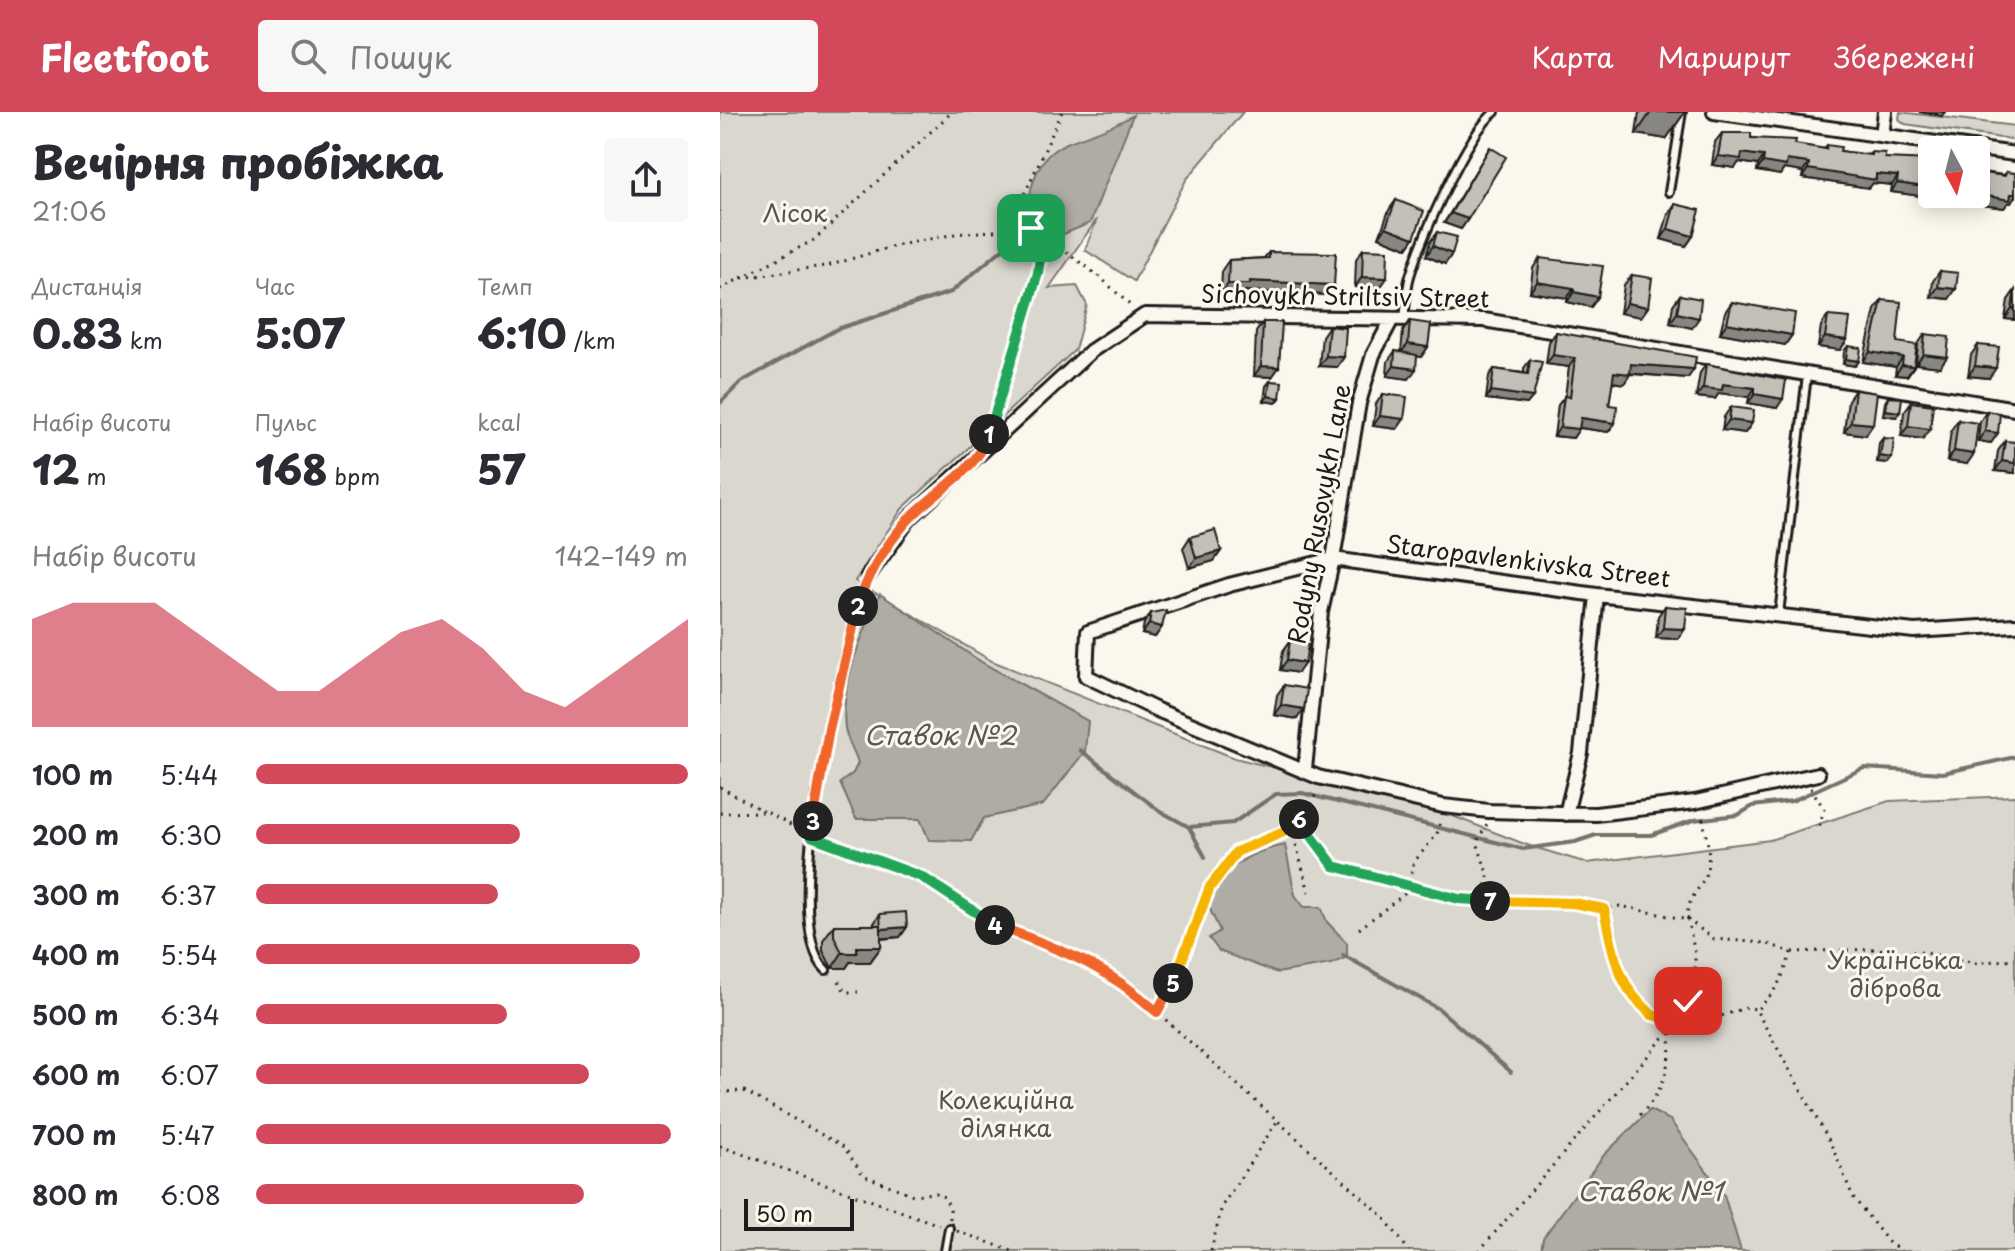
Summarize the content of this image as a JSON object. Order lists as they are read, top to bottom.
{
  "streets": {
    "street": ["Sichovykh Striltsiv Street", "Rodyny Rusovykh Lane", "Staropavlenkivska Street"]
  },
  "crossings": [
    ["Sichovykh Striltsiv Street", "Rodyny Rusovykh Lane"],
    ["Rodyny Rusovykh Lane", "Staropavlenkivska Street"]
  ],
  "water": ["Ставок №2", "Ставок №1"],
  "parks": ["Лісок", "Українська діброва", "Колекційна ділянка"],
  "scale_bar": "50 m",
  "north": "bottom",
  "page": {
    "header": "Fleetfoot",
    "search": "Пошук",
    "nav": ["Карта", "Маршрут", "Збережені"],
    "heading": ["Вечірня пробіжка", "21:06"],
    "stats": [
      ["Дистанція", "0.83 km"],
      ["Час", "5:07"],
      ["Темп", "6:10 /km"],
      ["Набір висоти", "12 m"],
      ["Пульс", "168 bpm"],
      ["kcal", "57"]
    ],
    "pins": [
      "1",
      "2",
      "6",
      "3",
      "7",
      "4",
      "5"
    ],
    "chart": ["Набір висоти", "142–149 m"],
    "list": [
      {
        "name": "100 m",
        "note": "5:44"
      },
      {
        "name": "200 m",
        "note": "6:30"
      },
      {
        "name": "300 m",
        "note": "6:37"
      },
      {
        "name": "400 m",
        "note": "5:54"
      },
      {
        "name": "500 m",
        "note": "6:34"
      },
      {
        "name": "600 m",
        "note": "6:07"
      },
      {
        "name": "700 m",
        "note": "5:47"
      },
      {
        "name": "800 m",
        "note": "6:08"
      }
    ],
    "scale": "50 m"
  }
}
